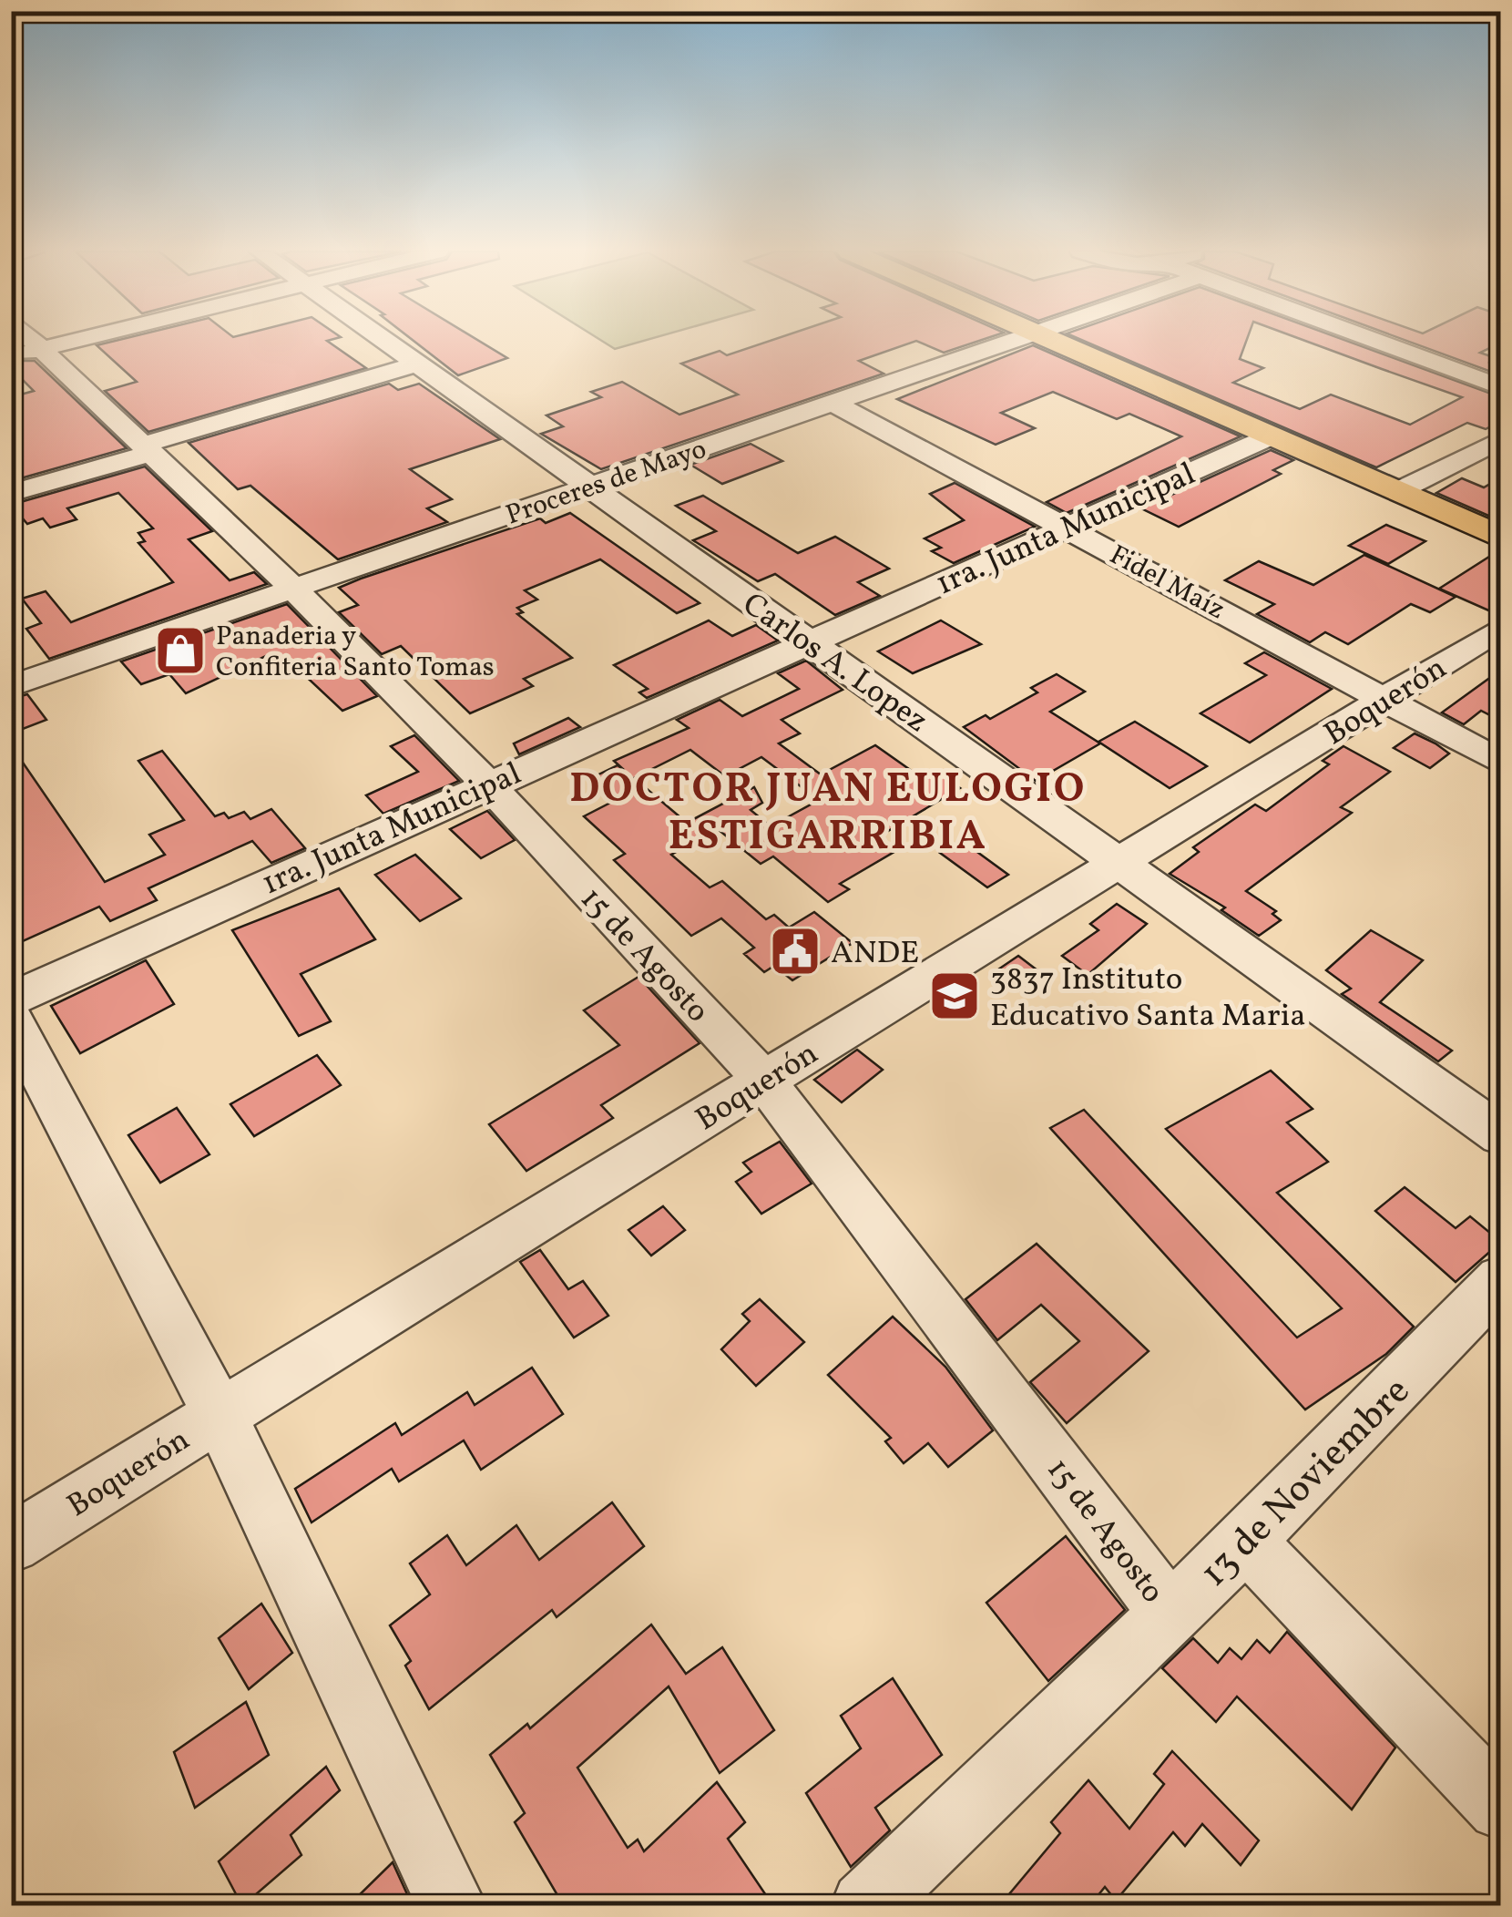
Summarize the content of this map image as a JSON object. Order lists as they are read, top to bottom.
{
  "streets": {
    "street": [
      "Proceres de Mayo",
      "1ra. Junta Municipal",
      "Fidel Maíz",
      "Carlos A. Lopez",
      "Boquerón",
      "15 de Agosto",
      "13 de Noviembre"
    ]
  },
  "crossings": [
    ["Proceres de Mayo", "Fidel Maíz"],
    ["Proceres de Mayo", "Carlos A. Lopez"],
    ["Proceres de Mayo", "15 de Agosto"],
    ["1ra. Junta Municipal", "Fidel Maíz"],
    ["1ra. Junta Municipal", "Carlos A. Lopez"],
    ["1ra. Junta Municipal", "15 de Agosto"],
    ["Fidel Maíz", "Boquerón"],
    ["Carlos A. Lopez", "Boquerón"],
    ["Boquerón", "15 de Agosto"],
    ["15 de Agosto", "13 de Noviembre"]
  ],
  "districts": ["DOCTOR JUAN EULOGIO ESTIGARRIBIA"],
  "places": {
    "shop": ["Panaderia y Confiteria Santo Tomas"],
    "public building": ["ANDE"],
    "school or university": ["3837 Instituto Educativo Santa Maria"]
  }
}
